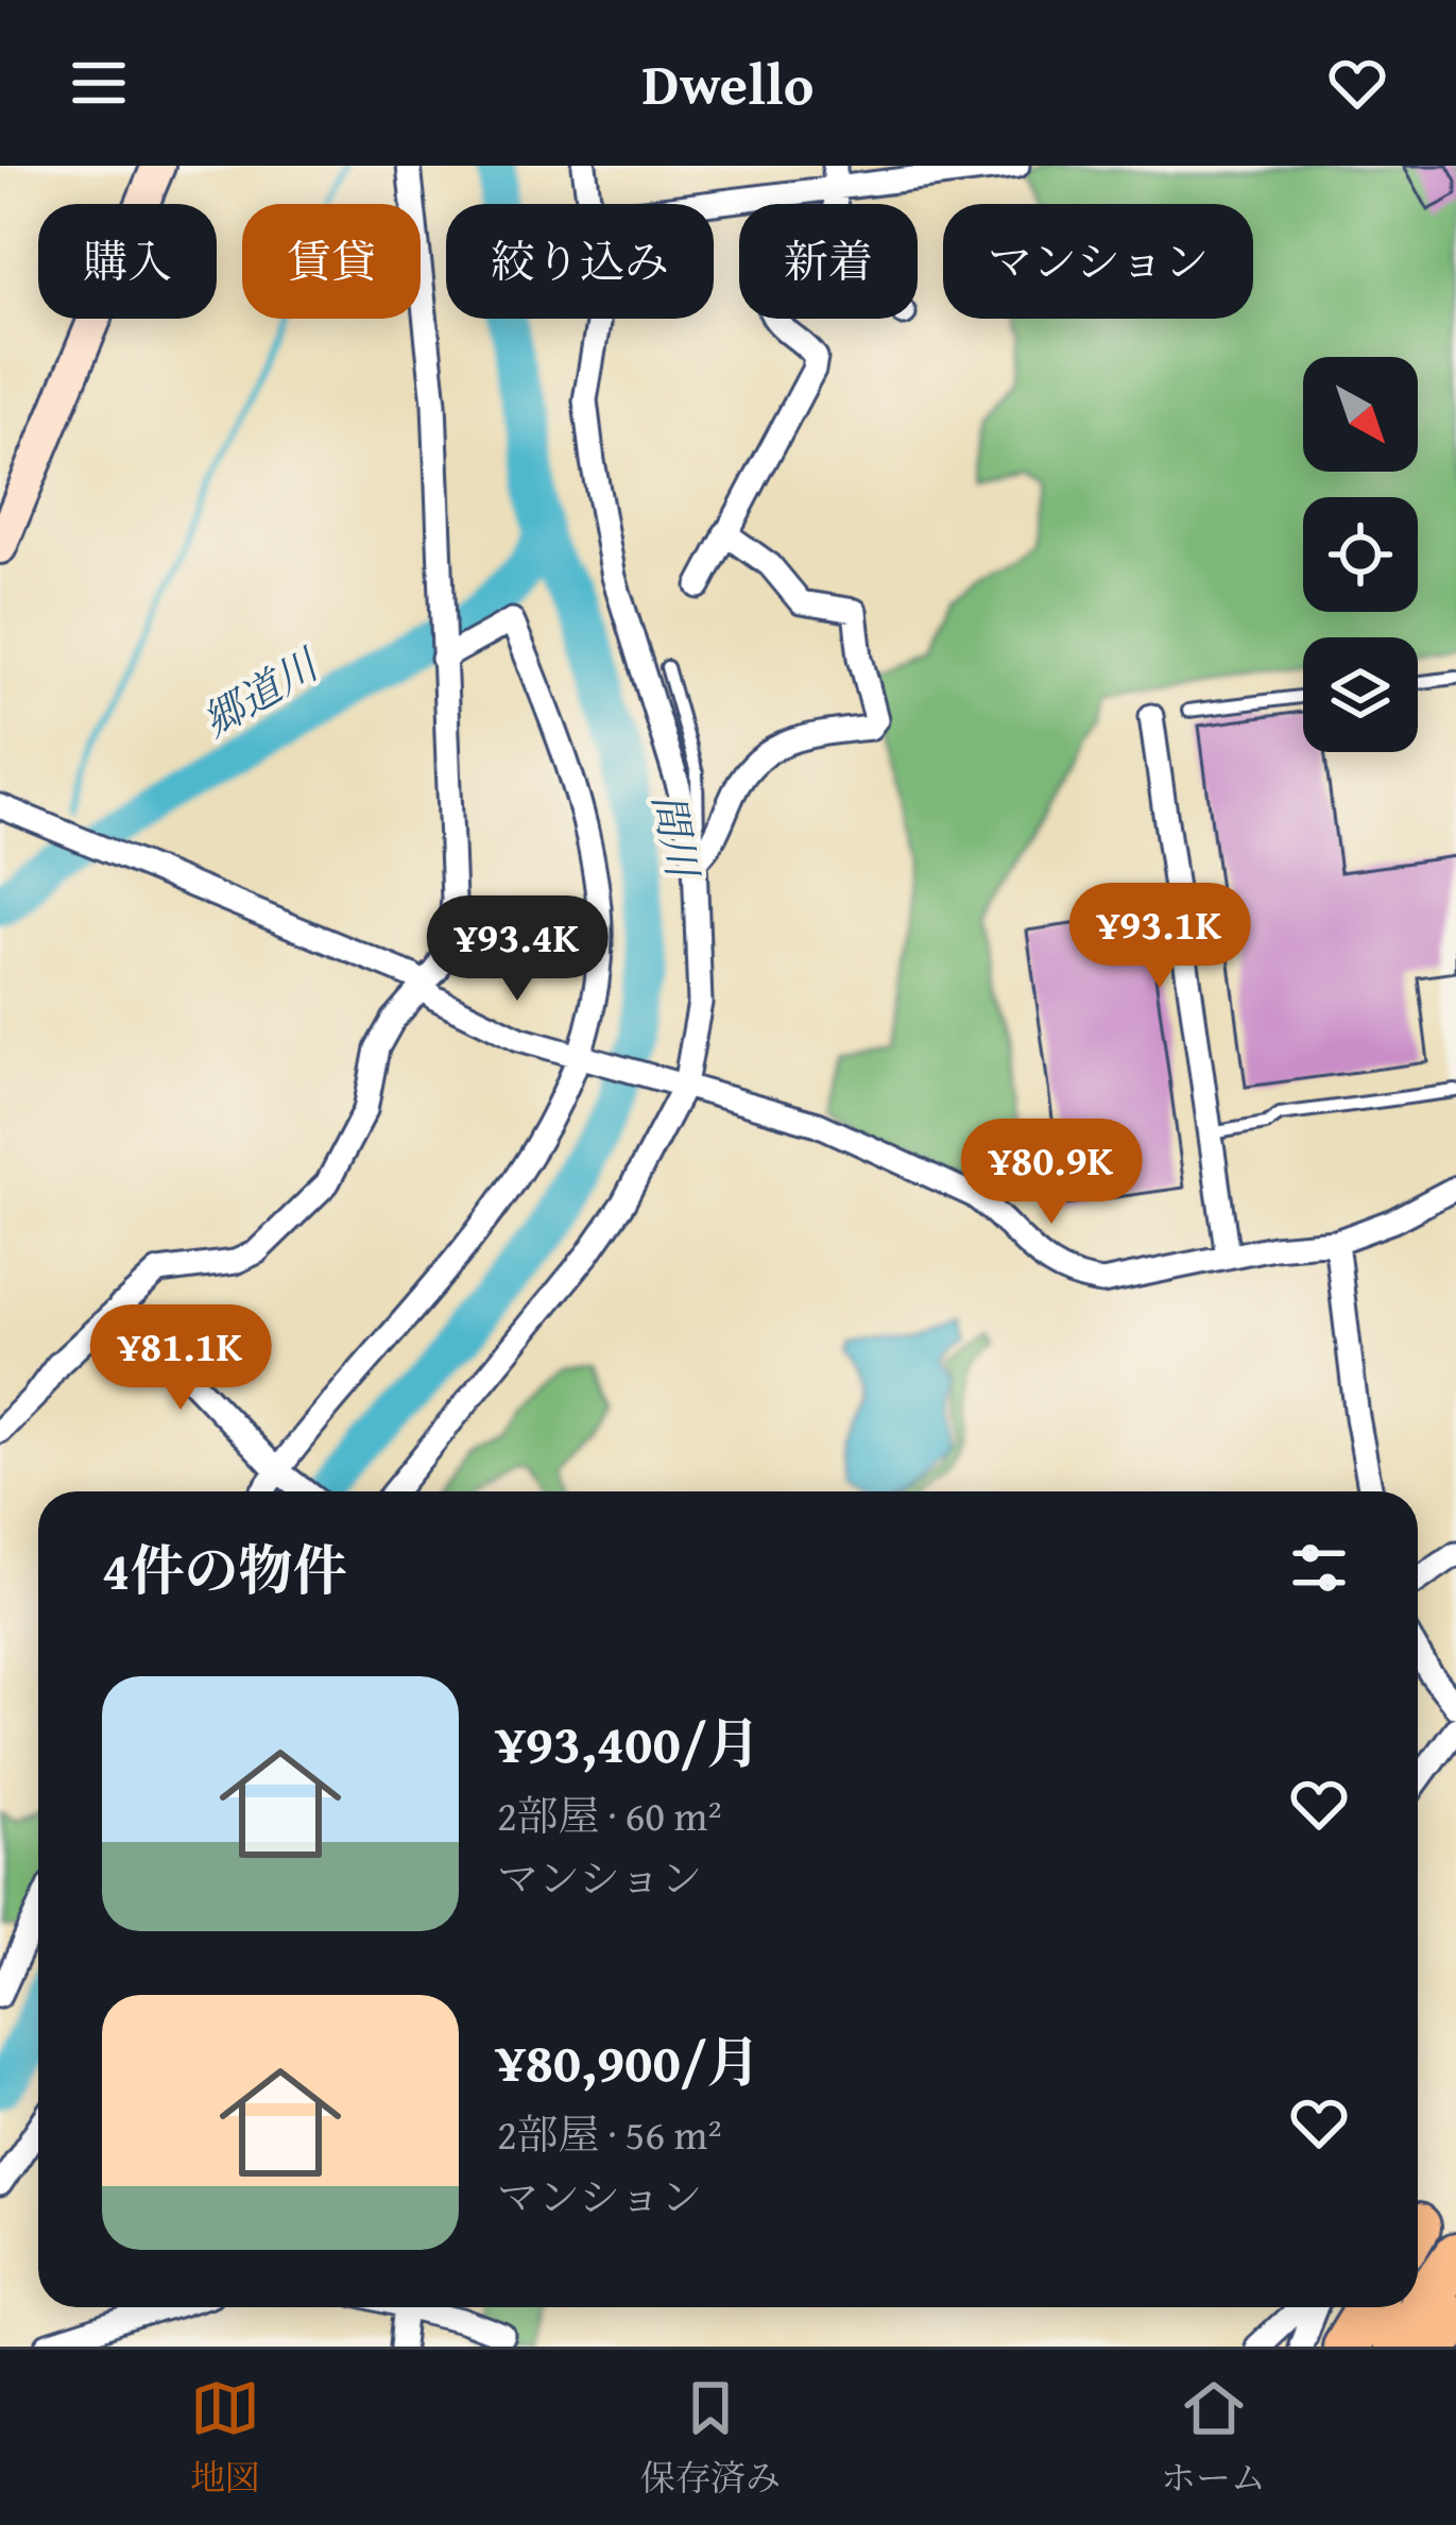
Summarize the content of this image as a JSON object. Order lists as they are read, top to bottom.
{
  "water": ["郷道川", "間川"],
  "north": "bottom right",
  "page": {
    "header": "Dwello",
    "chip": [
      "購入",
      "賃貸",
      "絞り込み",
      "新着",
      "マンション"
    ],
    "price": [
      "¥93.1K",
      "¥93.4K",
      "¥80.9K",
      "¥81.1K"
    ],
    "heading": "4件の物件",
    "list": [
      {
        "name": "¥93,400/月",
        "note": "2部屋 · 60 m² · マンション"
      },
      {
        "name": "¥80,900/月",
        "note": "2部屋 · 56 m² · マンション"
      }
    ],
    "tabs": ["地図", "保存済み", "ホーム"]
  }
}
